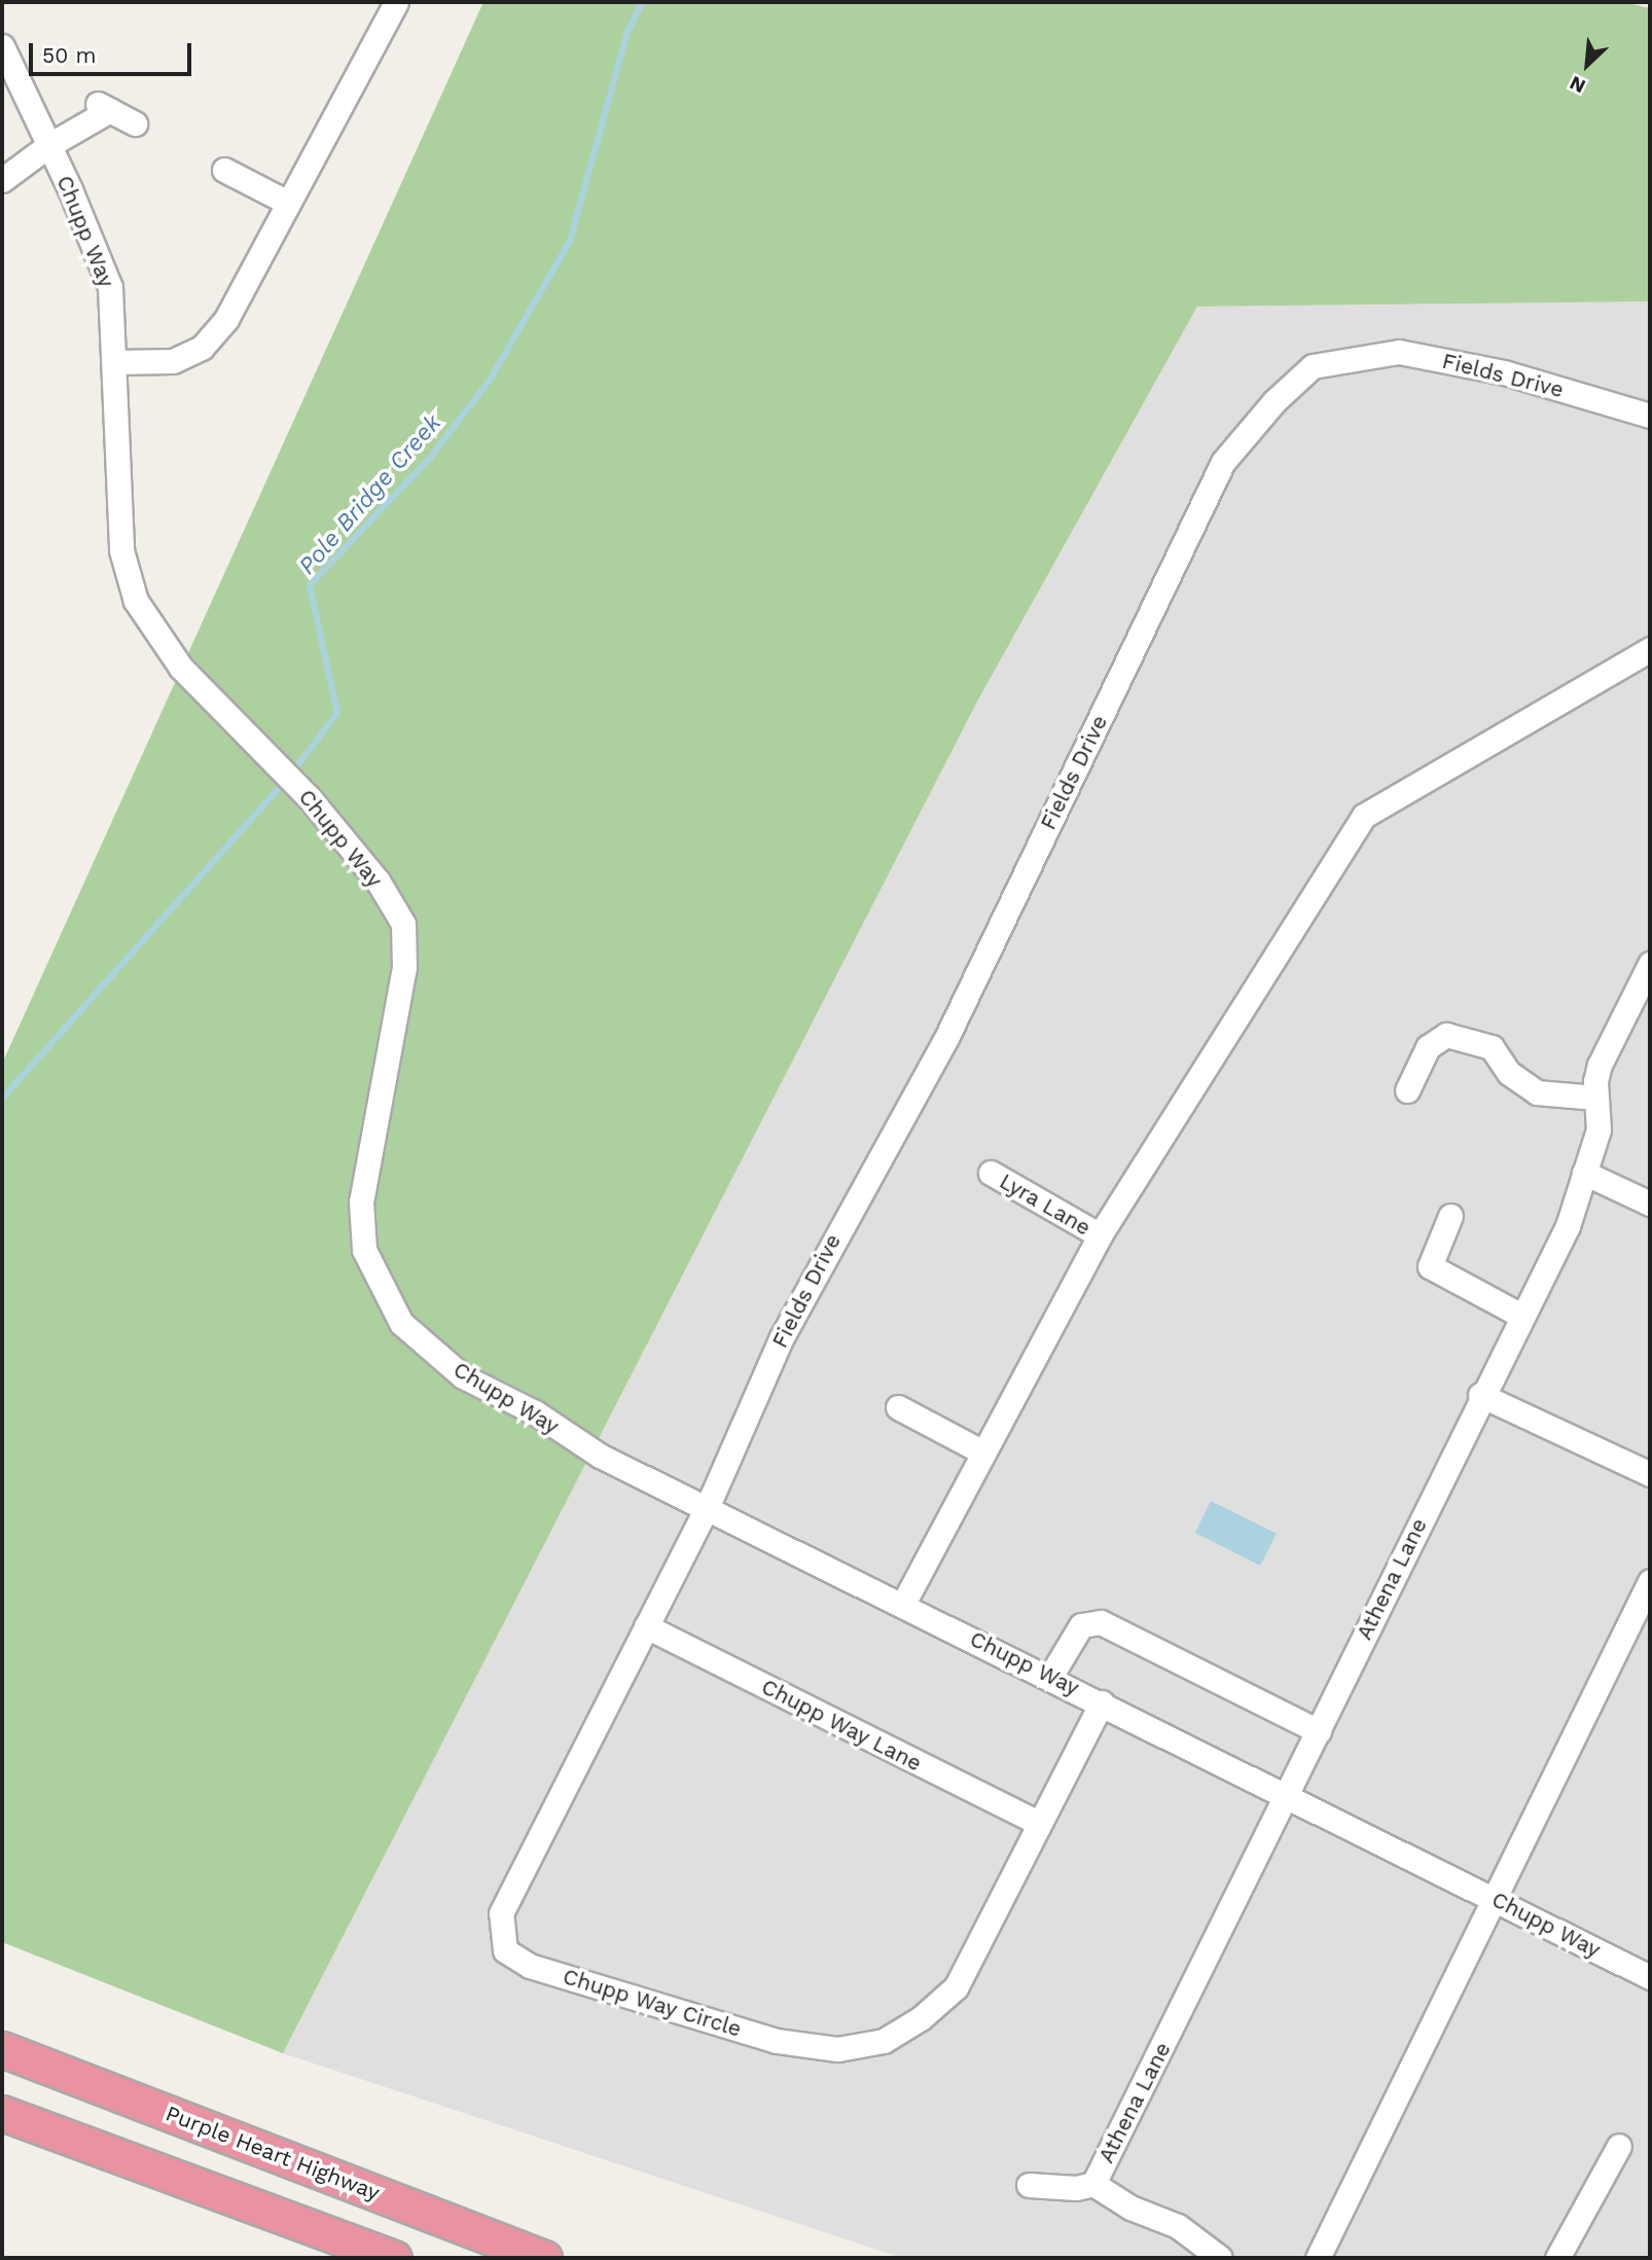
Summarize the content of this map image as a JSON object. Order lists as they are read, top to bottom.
{
  "streets": {
    "highway": ["Purple Heart Highway"],
    "street": [
      "Chupp Way",
      "Fields Drive",
      "Lyra Lane",
      "Athena Lane",
      "Chupp Way Lane",
      "Chupp Way Circle"
    ]
  },
  "crossings": [
    ["Chupp Way", "Fields Drive"],
    ["Chupp Way", "Athena Lane"],
    ["Chupp Way", "Chupp Way Circle"],
    ["Fields Drive", "Chupp Way Circle"],
    ["Chupp Way Lane", "Chupp Way Circle"]
  ],
  "water": ["Pole Bridge Creek"],
  "scale_bar": "50 m",
  "north": "bottom left"
}
